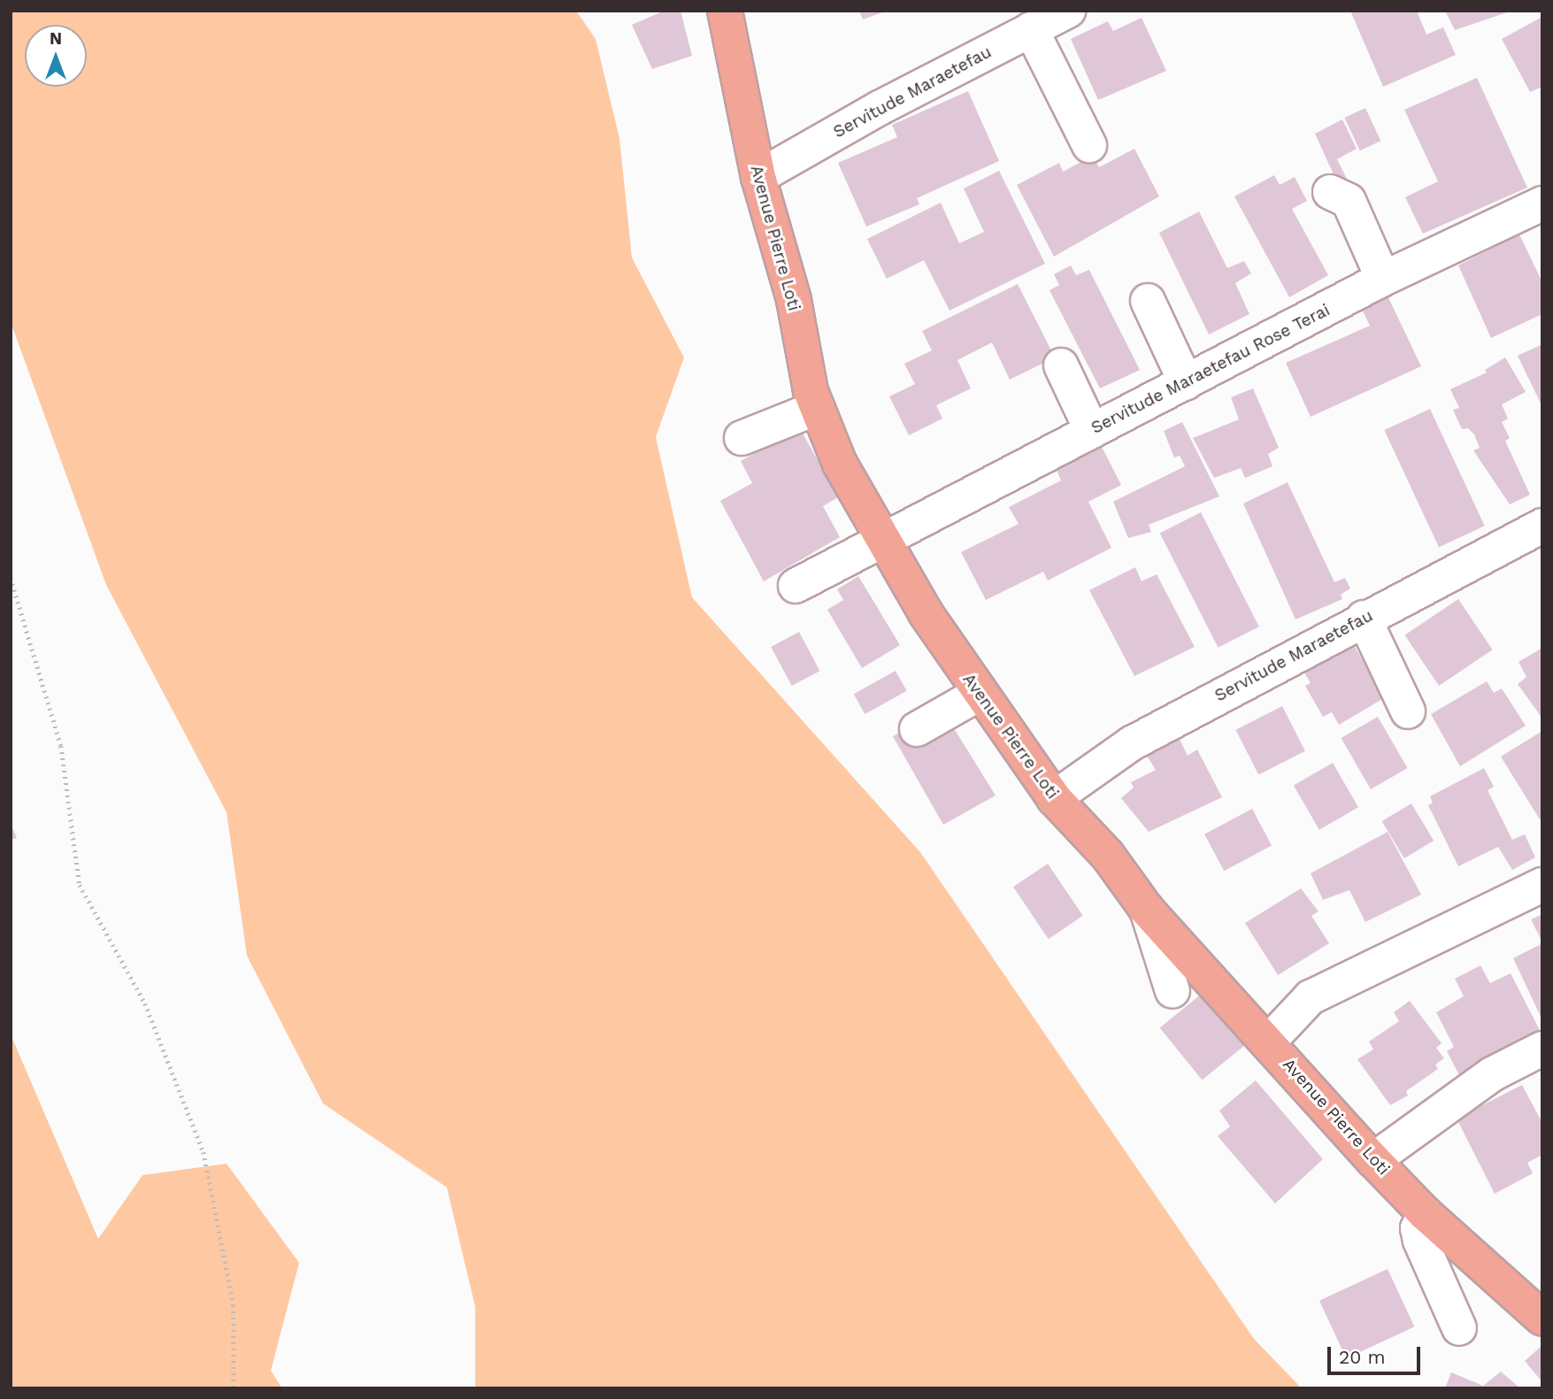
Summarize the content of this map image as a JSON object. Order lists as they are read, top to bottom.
{
  "streets": {
    "main road": ["Avenue Pierre Loti"],
    "street": ["Servitude Maraetefau", "Servitude Maraetefau Rose Terai"]
  },
  "crossings": [
    ["Servitude Maraetefau", "Avenue Pierre Loti"],
    ["Avenue Pierre Loti", "Servitude Maraetefau Rose Terai"]
  ],
  "scale_bar": "20 m",
  "north": "top"
}
